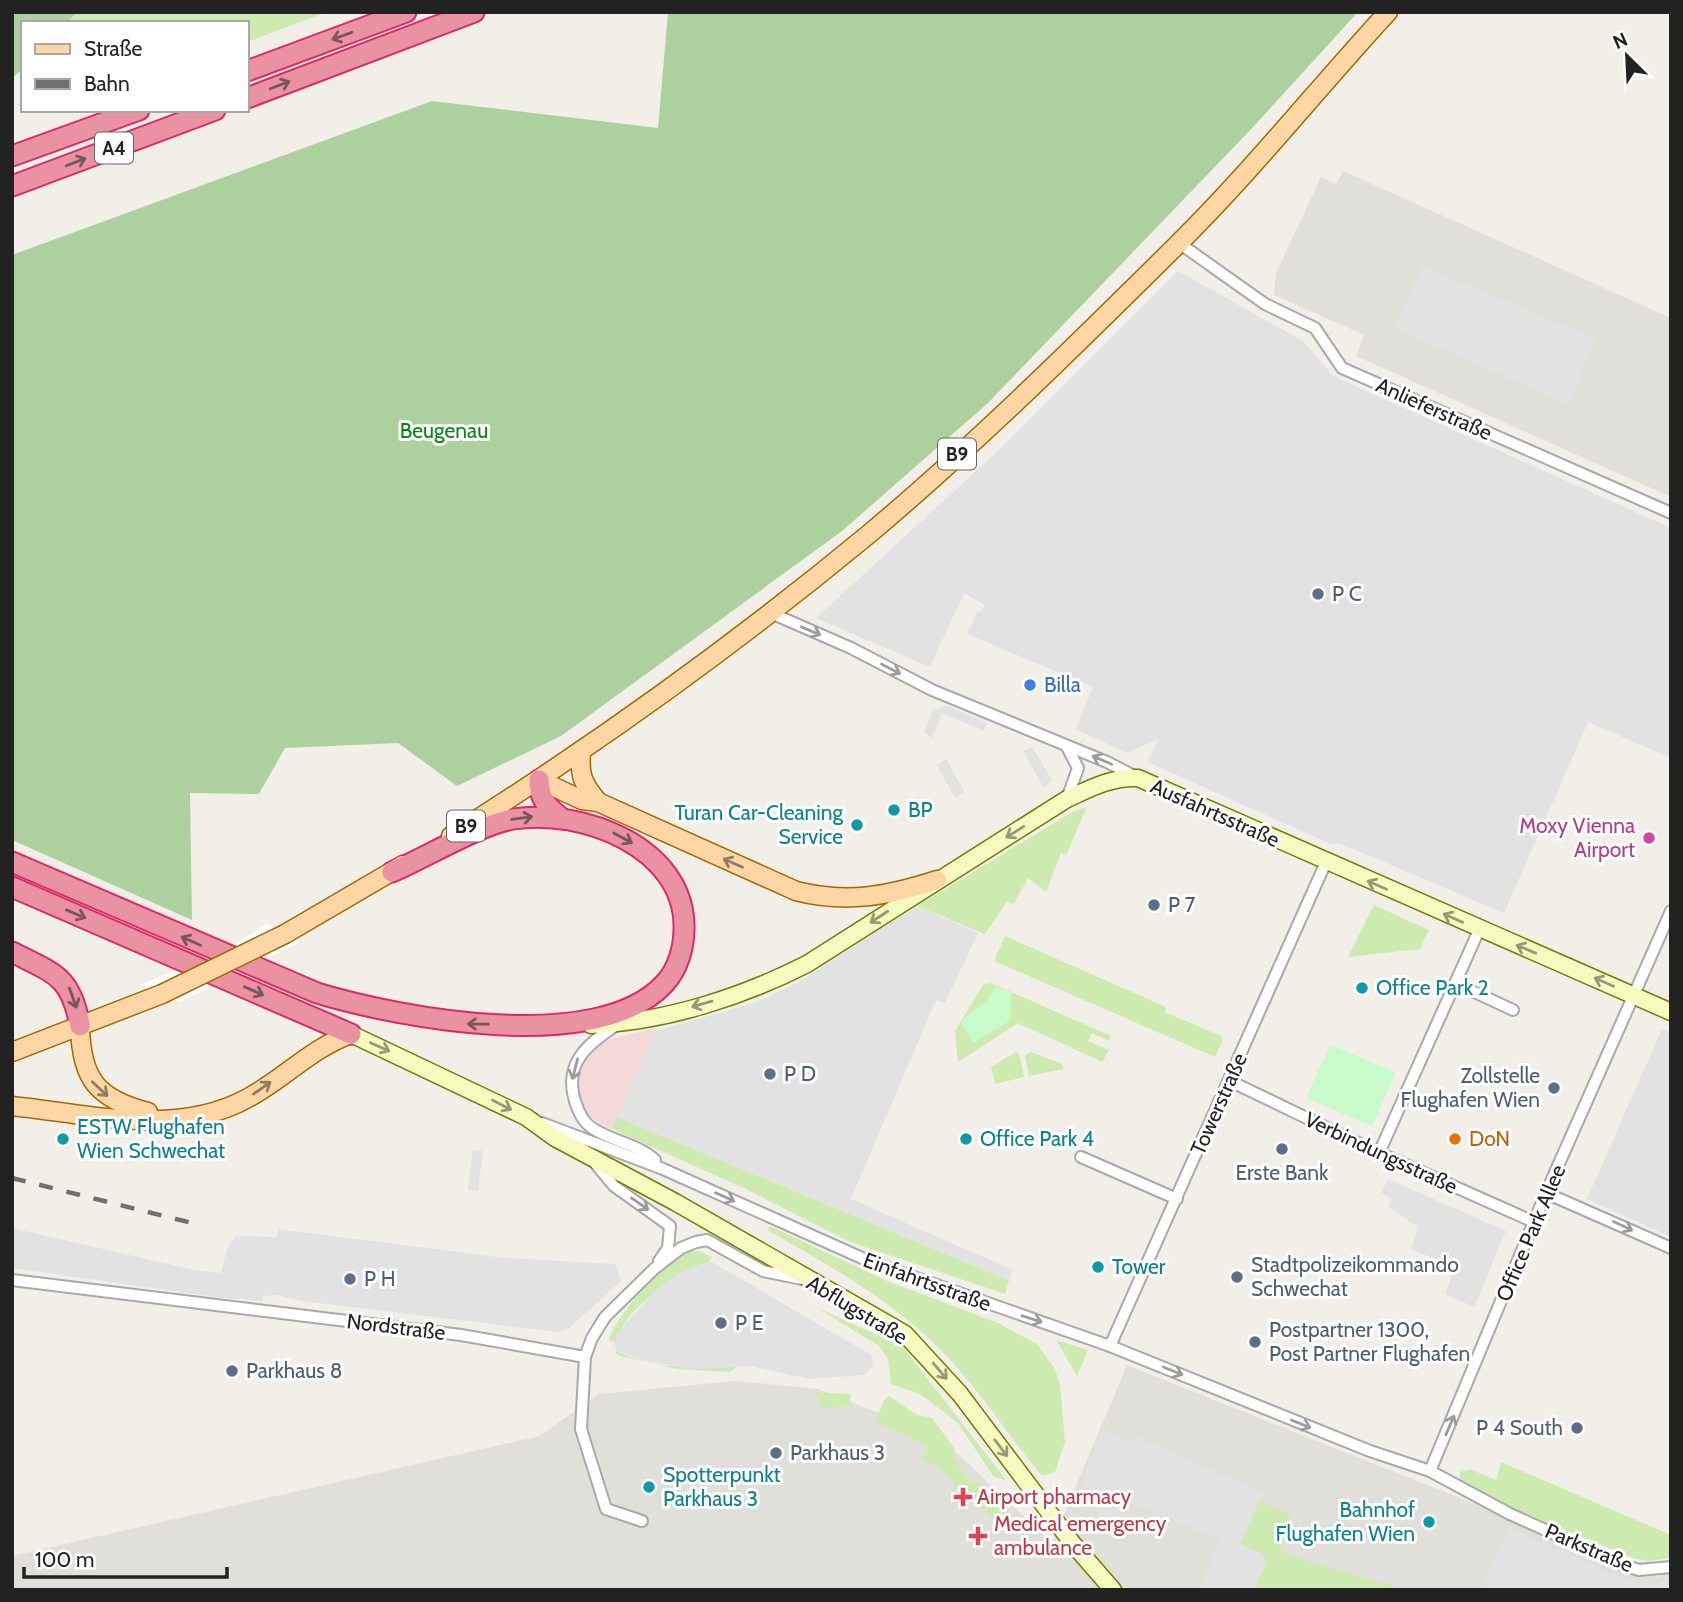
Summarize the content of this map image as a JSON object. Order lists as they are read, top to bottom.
{
  "streets": {
    "highway": ["A4"],
    "main road": ["B9"],
    "street": [
      "Anlieferstraße",
      "Ausfahrtsstraße",
      "Towerstraße",
      "Verbindungsstraße",
      "Office Park Allee",
      "Einfahrtsstraße",
      "Abflugstraße",
      "Nordstraße",
      "Parkstraße"
    ]
  },
  "crossings": [
    ["Anlieferstraße", "B9"],
    ["Ausfahrtsstraße", "Towerstraße"],
    ["Ausfahrtsstraße", "Office Park Allee"],
    ["Towerstraße", "Verbindungsstraße"],
    ["Towerstraße", "Einfahrtsstraße"],
    ["Verbindungsstraße", "Office Park Allee"],
    ["Office Park Allee", "Einfahrtsstraße"],
    ["Einfahrtsstraße", "Abflugstraße"],
    ["Einfahrtsstraße", "Parkstraße"]
  ],
  "one_way": [
    "Ausfahrtsstraße",
    "Office Park Allee",
    "Einfahrtsstraße",
    "Abflugstraße"
  ],
  "parks": ["Beugenau"],
  "places": {
    "other": [
      "P C",
      "Billa",
      "BP",
      "Turan Car-Cleaning Service",
      "Moxy Vienna Airport",
      "P 7",
      "Office Park 2",
      "P D",
      "Zollstelle Flughafen Wien",
      "ESTW Flughafen Wien Schwechat",
      "Office Park 4",
      "DoN",
      "Erste Bank",
      "Tower",
      "Stadtpolizeikommando Schwechat",
      "P H",
      "P E",
      "Postpartner 1300, Post Partner Flughafen",
      "Parkhaus 8",
      "P 4 South",
      "Parkhaus 3",
      "Spotterpunkt Parkhaus 3",
      "Bahnhof Flughafen Wien"
    ],
    "health": ["Airport pharmacy", "Medical emergency ambulance"]
  },
  "legend": ["Straße", "Bahn"],
  "scale_bar": "100 m",
  "north": "top left"
}
